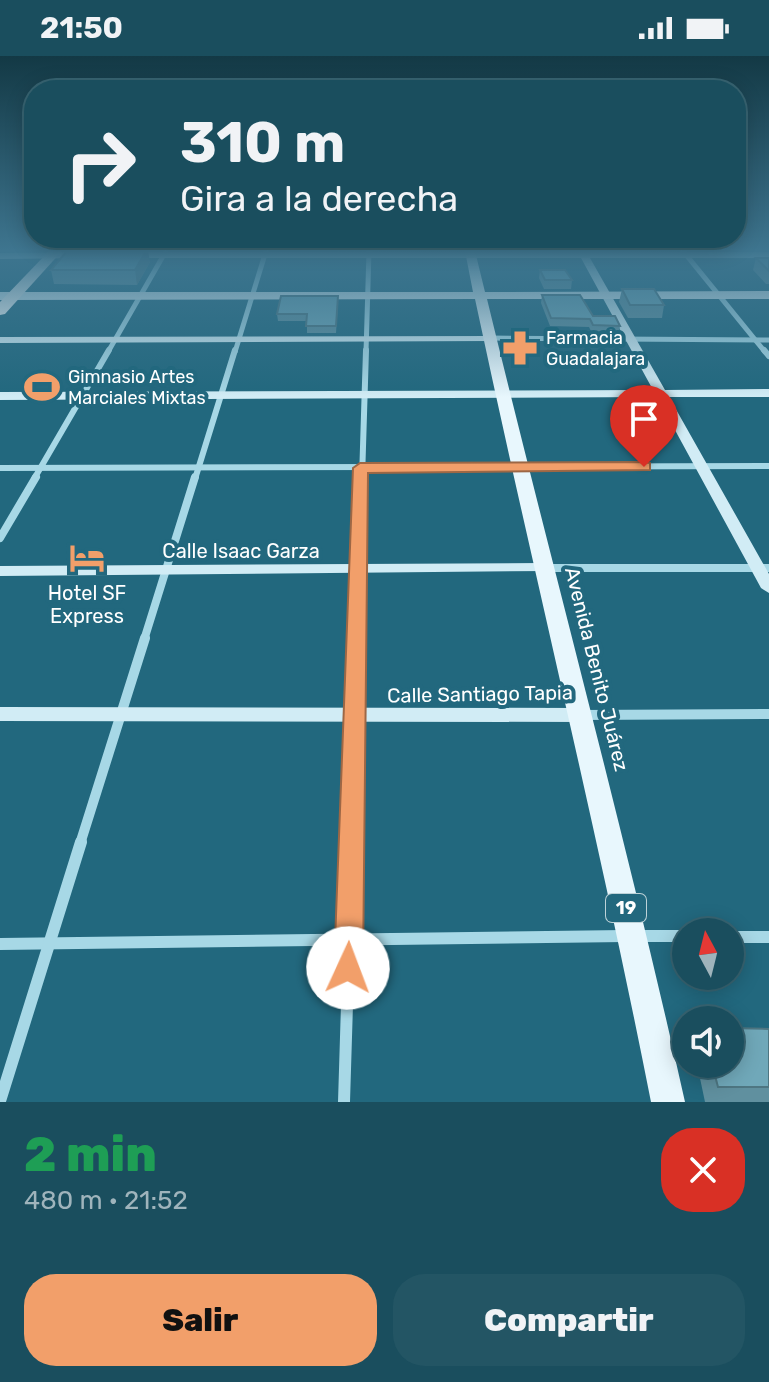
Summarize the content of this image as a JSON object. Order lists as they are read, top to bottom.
{
  "streets": {
    "main road": ["Avenida Benito Juárez", "19"],
    "street": ["Calle Isaac Garza", "Calle Santiago Tapia"]
  },
  "crossings": [
    ["Calle Isaac Garza", "Avenida Benito Juárez"],
    ["Avenida Benito Juárez", "Calle Santiago Tapia"]
  ],
  "places": {
    "pharmacy": ["Farmacia Guadalajara"],
    "sports": ["Gimnasio Artes Marciales Mixtas"],
    "hotel": ["Hotel SF Express"]
  },
  "north": "top",
  "page": {
    "status": "21:50",
    "turn": ["310 m", "Gira a la derecha"],
    "heading": ["2 min", "480 m · 21:52"],
    "buttons": ["Salir", "Compartir"]
  }
}
